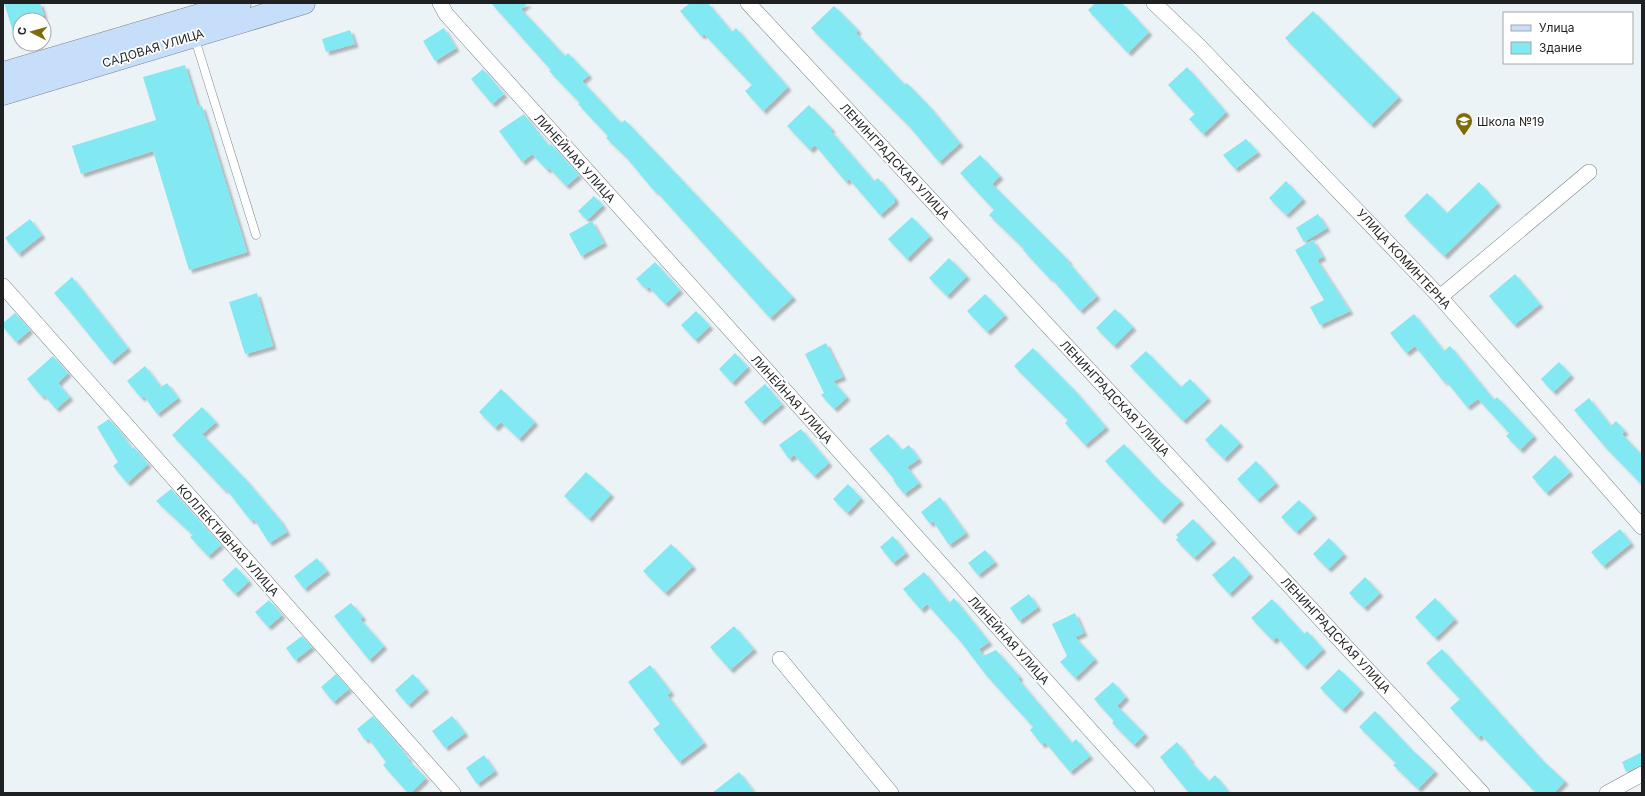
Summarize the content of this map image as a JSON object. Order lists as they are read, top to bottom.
{
  "streets": {
    "street": [
      "САДОВАЯ УЛИЦА",
      "ЛИНЕЙНАЯ УЛИЦА",
      "ЛЕНИНГРАДСКАЯ УЛИЦА",
      "УЛИЦА КОМИНТЕРНА",
      "КОЛЛЕКТИВНАЯ УЛИЦА"
    ]
  },
  "places": {
    "school or university": ["Школа №19"]
  },
  "legend": ["Улица", "Здание"],
  "north": "left"
}
